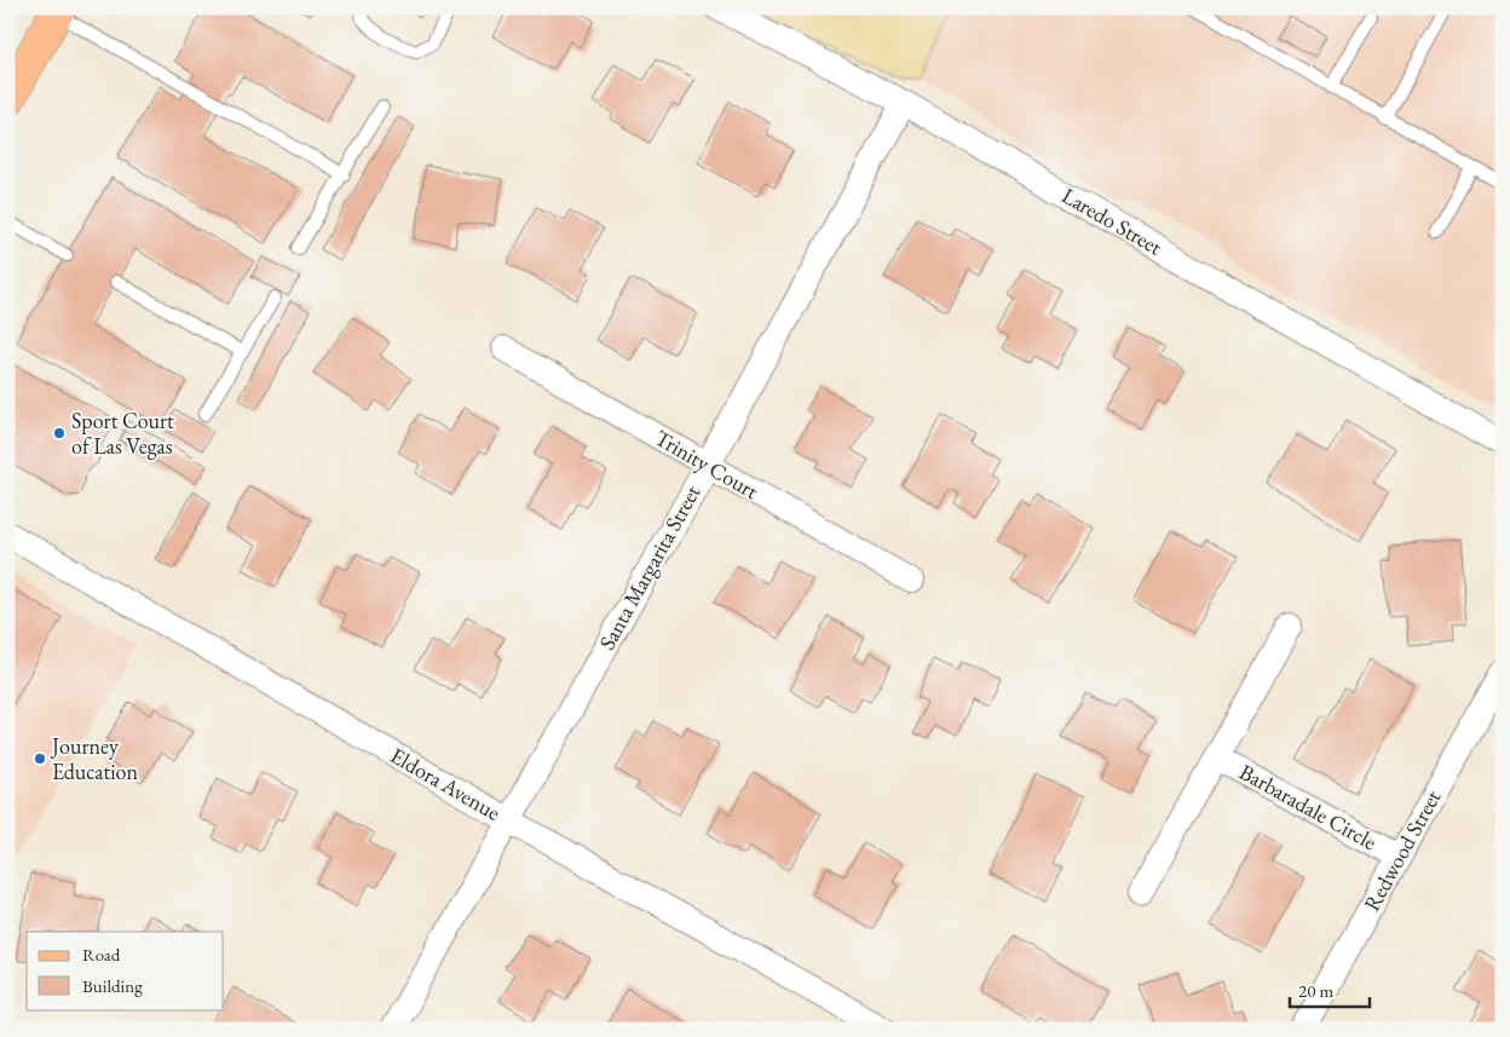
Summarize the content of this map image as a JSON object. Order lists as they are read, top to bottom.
{
  "streets": {
    "street": [
      "Laredo Street",
      "Trinity Court",
      "Santa Margarita Street",
      "Eldora Avenue",
      "Barbaradale Circle",
      "Redwood Street"
    ]
  },
  "crossings": [
    ["Laredo Street", "Santa Margarita Street"],
    ["Trinity Court", "Santa Margarita Street"],
    ["Santa Margarita Street", "Eldora Avenue"],
    ["Barbaradale Circle", "Redwood Street"]
  ],
  "places": ["Sport Court of Las Vegas", "Journey Education"],
  "legend": ["Road", "Building"],
  "scale_bar": "20 m"
}
